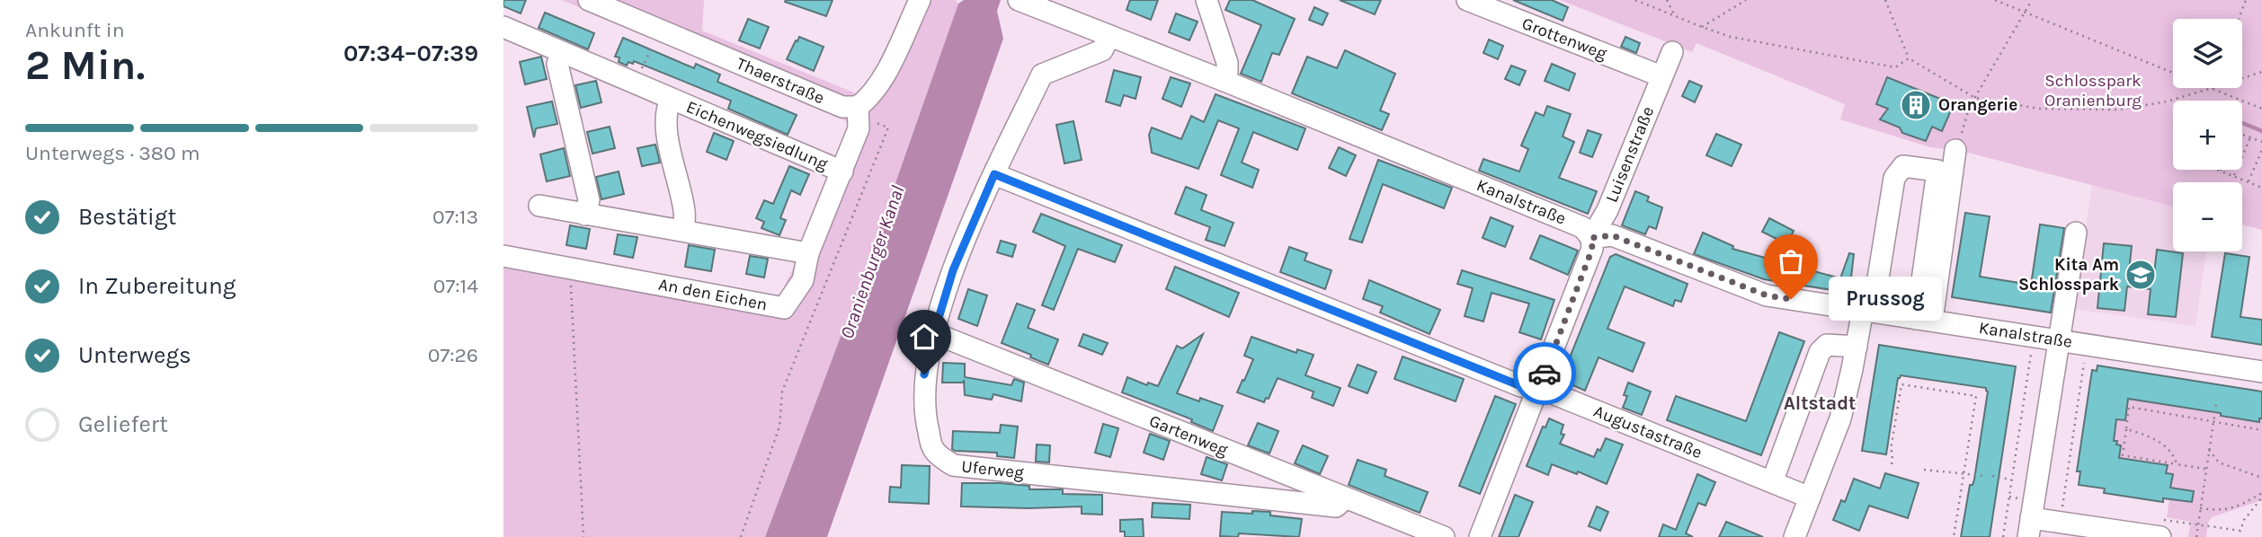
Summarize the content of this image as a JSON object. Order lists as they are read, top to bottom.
{
  "streets": {
    "street": [
      "Grottenweg",
      "Thaerstraße",
      "Eichenwegsiedlung",
      "Luisenstraße",
      "Kanalstraße",
      "An den Eichen",
      "Augustastraße",
      "Gartenweg",
      "Uferweg"
    ]
  },
  "crossings": [
    ["Grottenweg", "Luisenstraße"],
    ["Thaerstraße", "An den Eichen"],
    ["Eichenwegsiedlung", "An den Eichen"],
    ["Luisenstraße", "Kanalstraße"],
    ["Luisenstraße", "Augustastraße"],
    ["Kanalstraße", "Uferweg"],
    ["Augustastraße", "Uferweg"],
    ["Gartenweg", "Uferweg"]
  ],
  "districts": ["Altstadt"],
  "water": ["Oranienburger Kanal"],
  "parks": ["Schlosspark Oranienburg"],
  "places": {
    "building": ["Orangerie"],
    "school or university": ["Kita Am Schlosspark"],
    "other": ["Prussog"]
  },
  "page": {
    "heading": ["2 Min.", "Ankunft in", "07:34–07:39"],
    "map_buttons": ["+", "−"],
    "bar": "Unterwegs · 380 m",
    "list": [
      ["Bestätigt", "07:13"],
      ["In Zubereitung", "07:14"],
      ["Unterwegs", "07:26"],
      "Geliefert"
    ],
    "bubble": "Prussog"
  }
}
